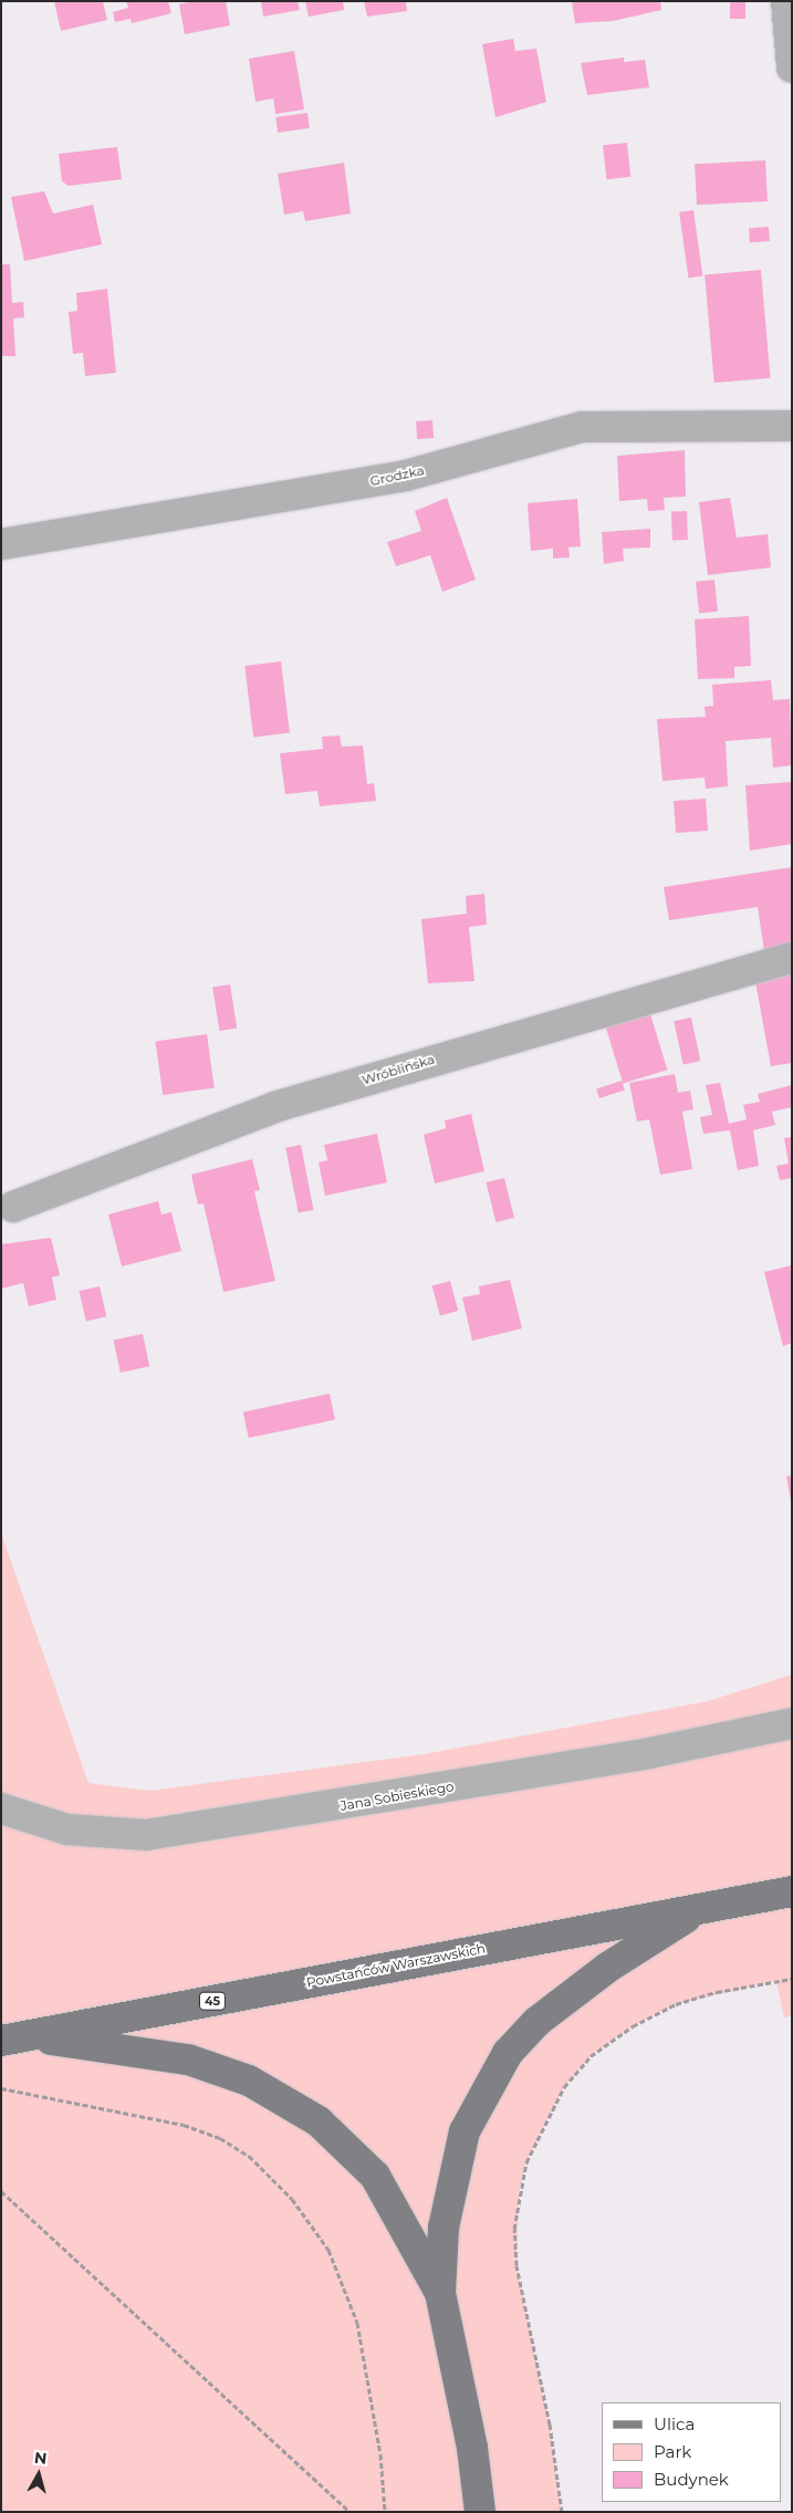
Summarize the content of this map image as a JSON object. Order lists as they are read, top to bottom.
{
  "streets": {
    "main road": ["Powstańców Warszawskich", "45"],
    "street": ["Grodzka", "Wróblińska", "Jana Sobieskiego"]
  },
  "legend": ["Ulica", "Park", "Budynek"],
  "north": "top"
}
